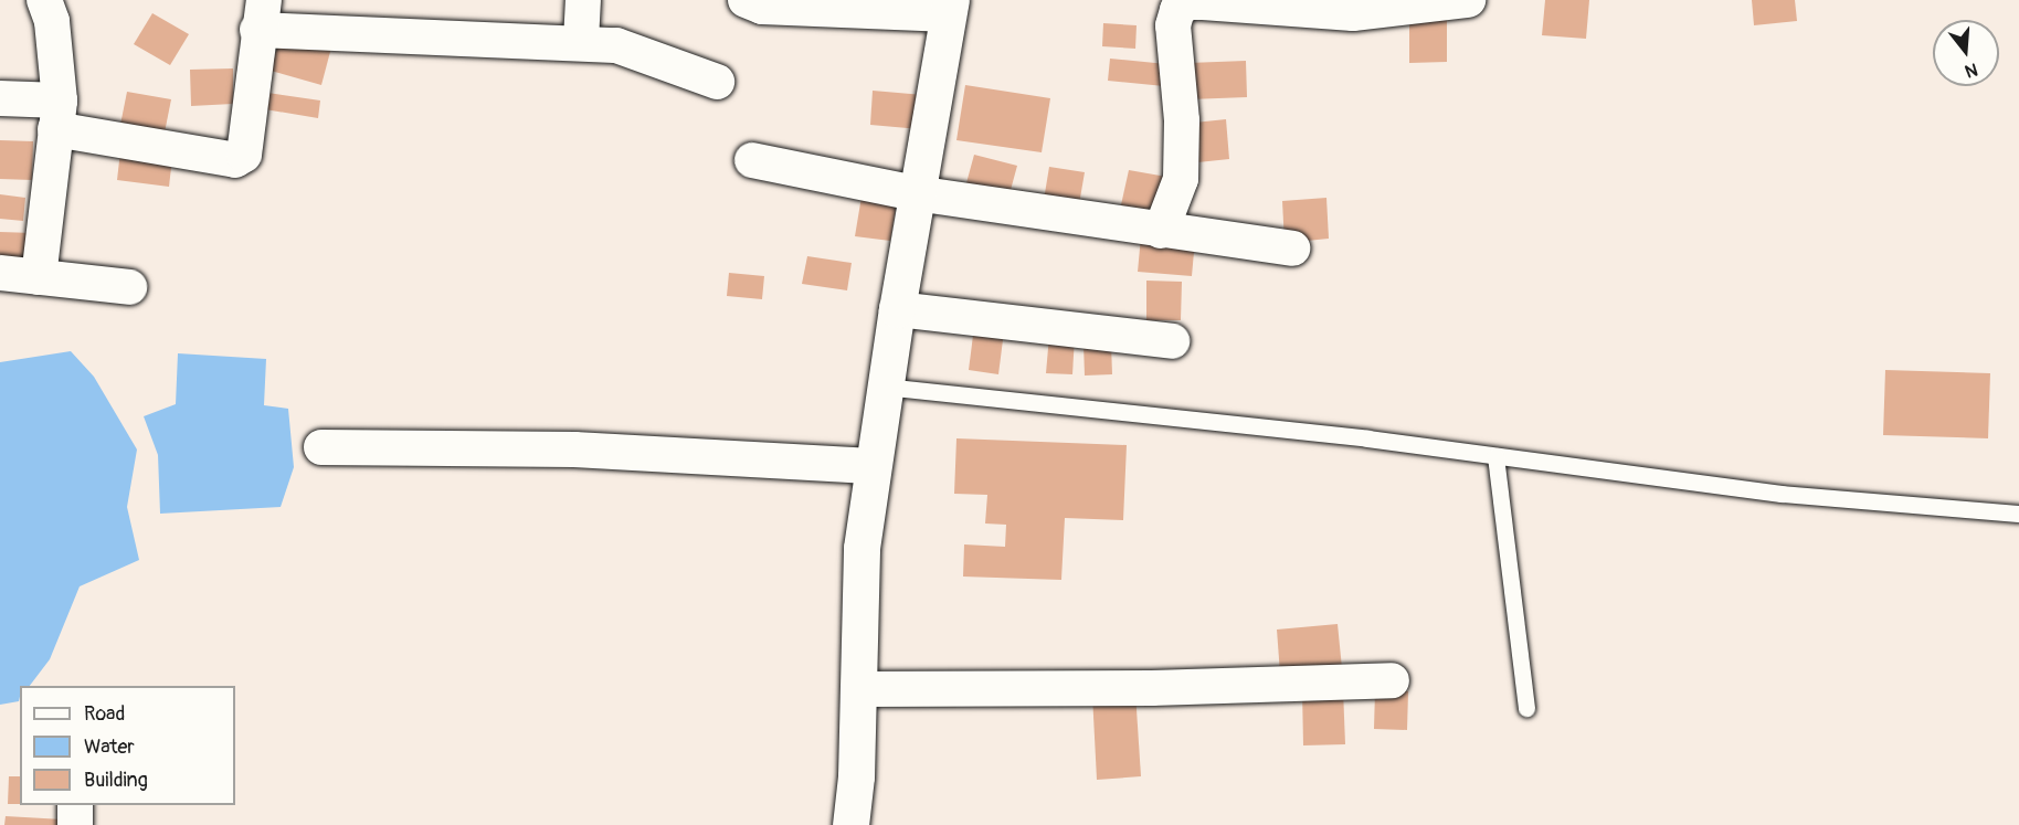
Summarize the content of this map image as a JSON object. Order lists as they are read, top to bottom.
{
  "legend": ["Road", "Water", "Building"],
  "north": "bottom"
}
